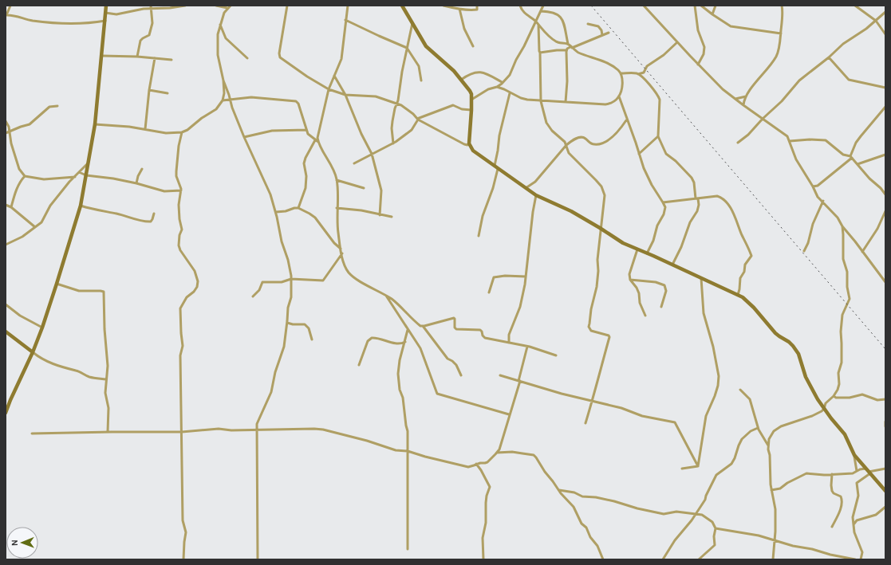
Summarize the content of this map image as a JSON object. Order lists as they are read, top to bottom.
{
  "north": "left"
}
